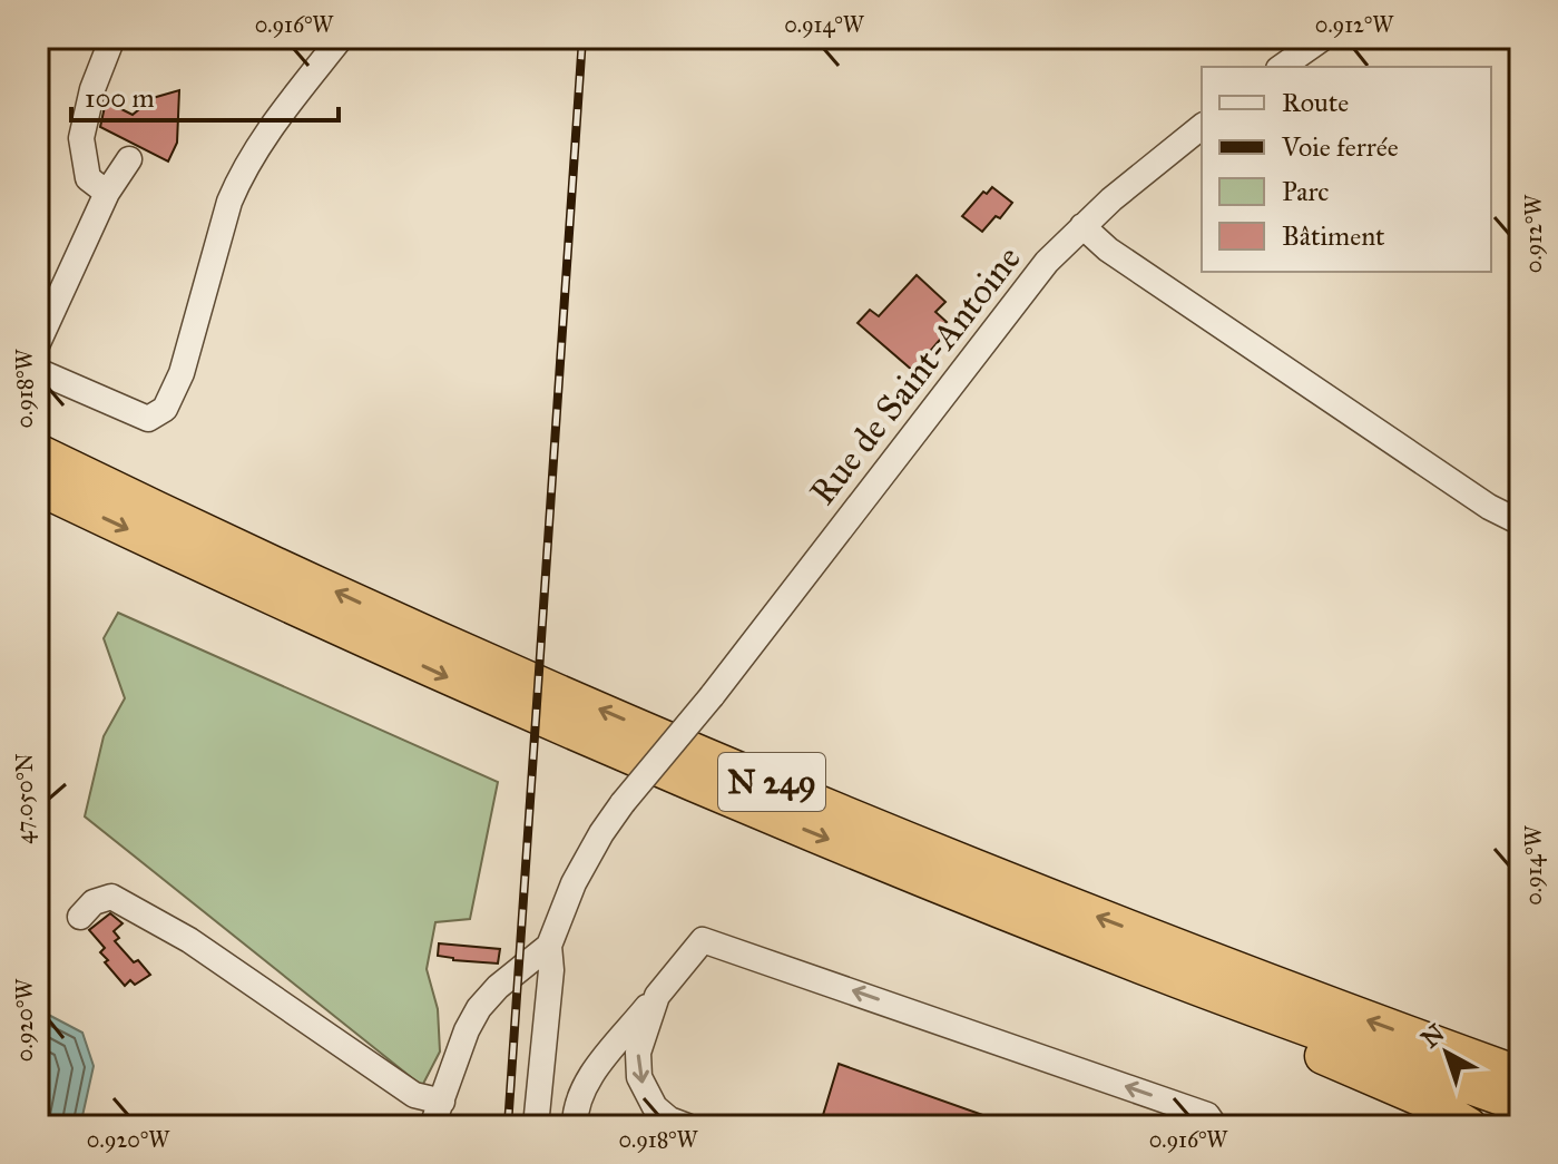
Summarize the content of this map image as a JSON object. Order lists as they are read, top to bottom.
{
  "streets": {
    "highway": ["N 249"],
    "street": ["Rue de Saint-Antoine"]
  },
  "legend": [
    "Route",
    "Voie ferrée",
    "Parc",
    "Bâtiment"
  ],
  "scale_bar": "100 m",
  "north": "top left",
  "coordinates": [
    "0.916°W",
    "0.914°W",
    "0.912°W",
    "0.918°W",
    "47.050°N",
    "0.920°W"
  ]
}
